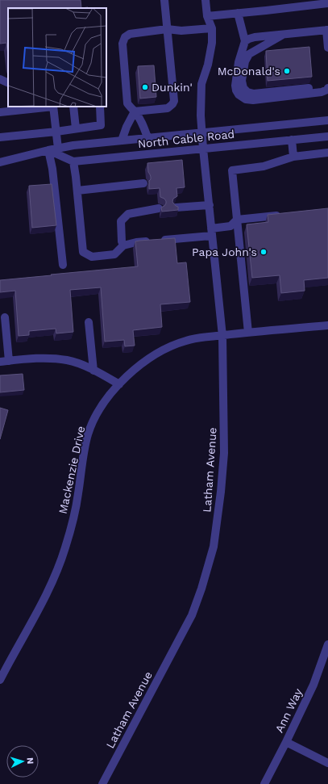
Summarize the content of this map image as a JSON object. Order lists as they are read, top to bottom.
{
  "streets": {
    "street": [
      "North Cable Road",
      "Mackenzie Drive",
      "Latham Avenue",
      "Ann Way"
    ]
  },
  "crossings": [
    ["North Cable Road", "Latham Avenue"],
    ["Mackenzie Drive", "Latham Avenue"]
  ],
  "places": ["McDonald's", "Dunkin'", "Papa John's"],
  "north": "right"
}
